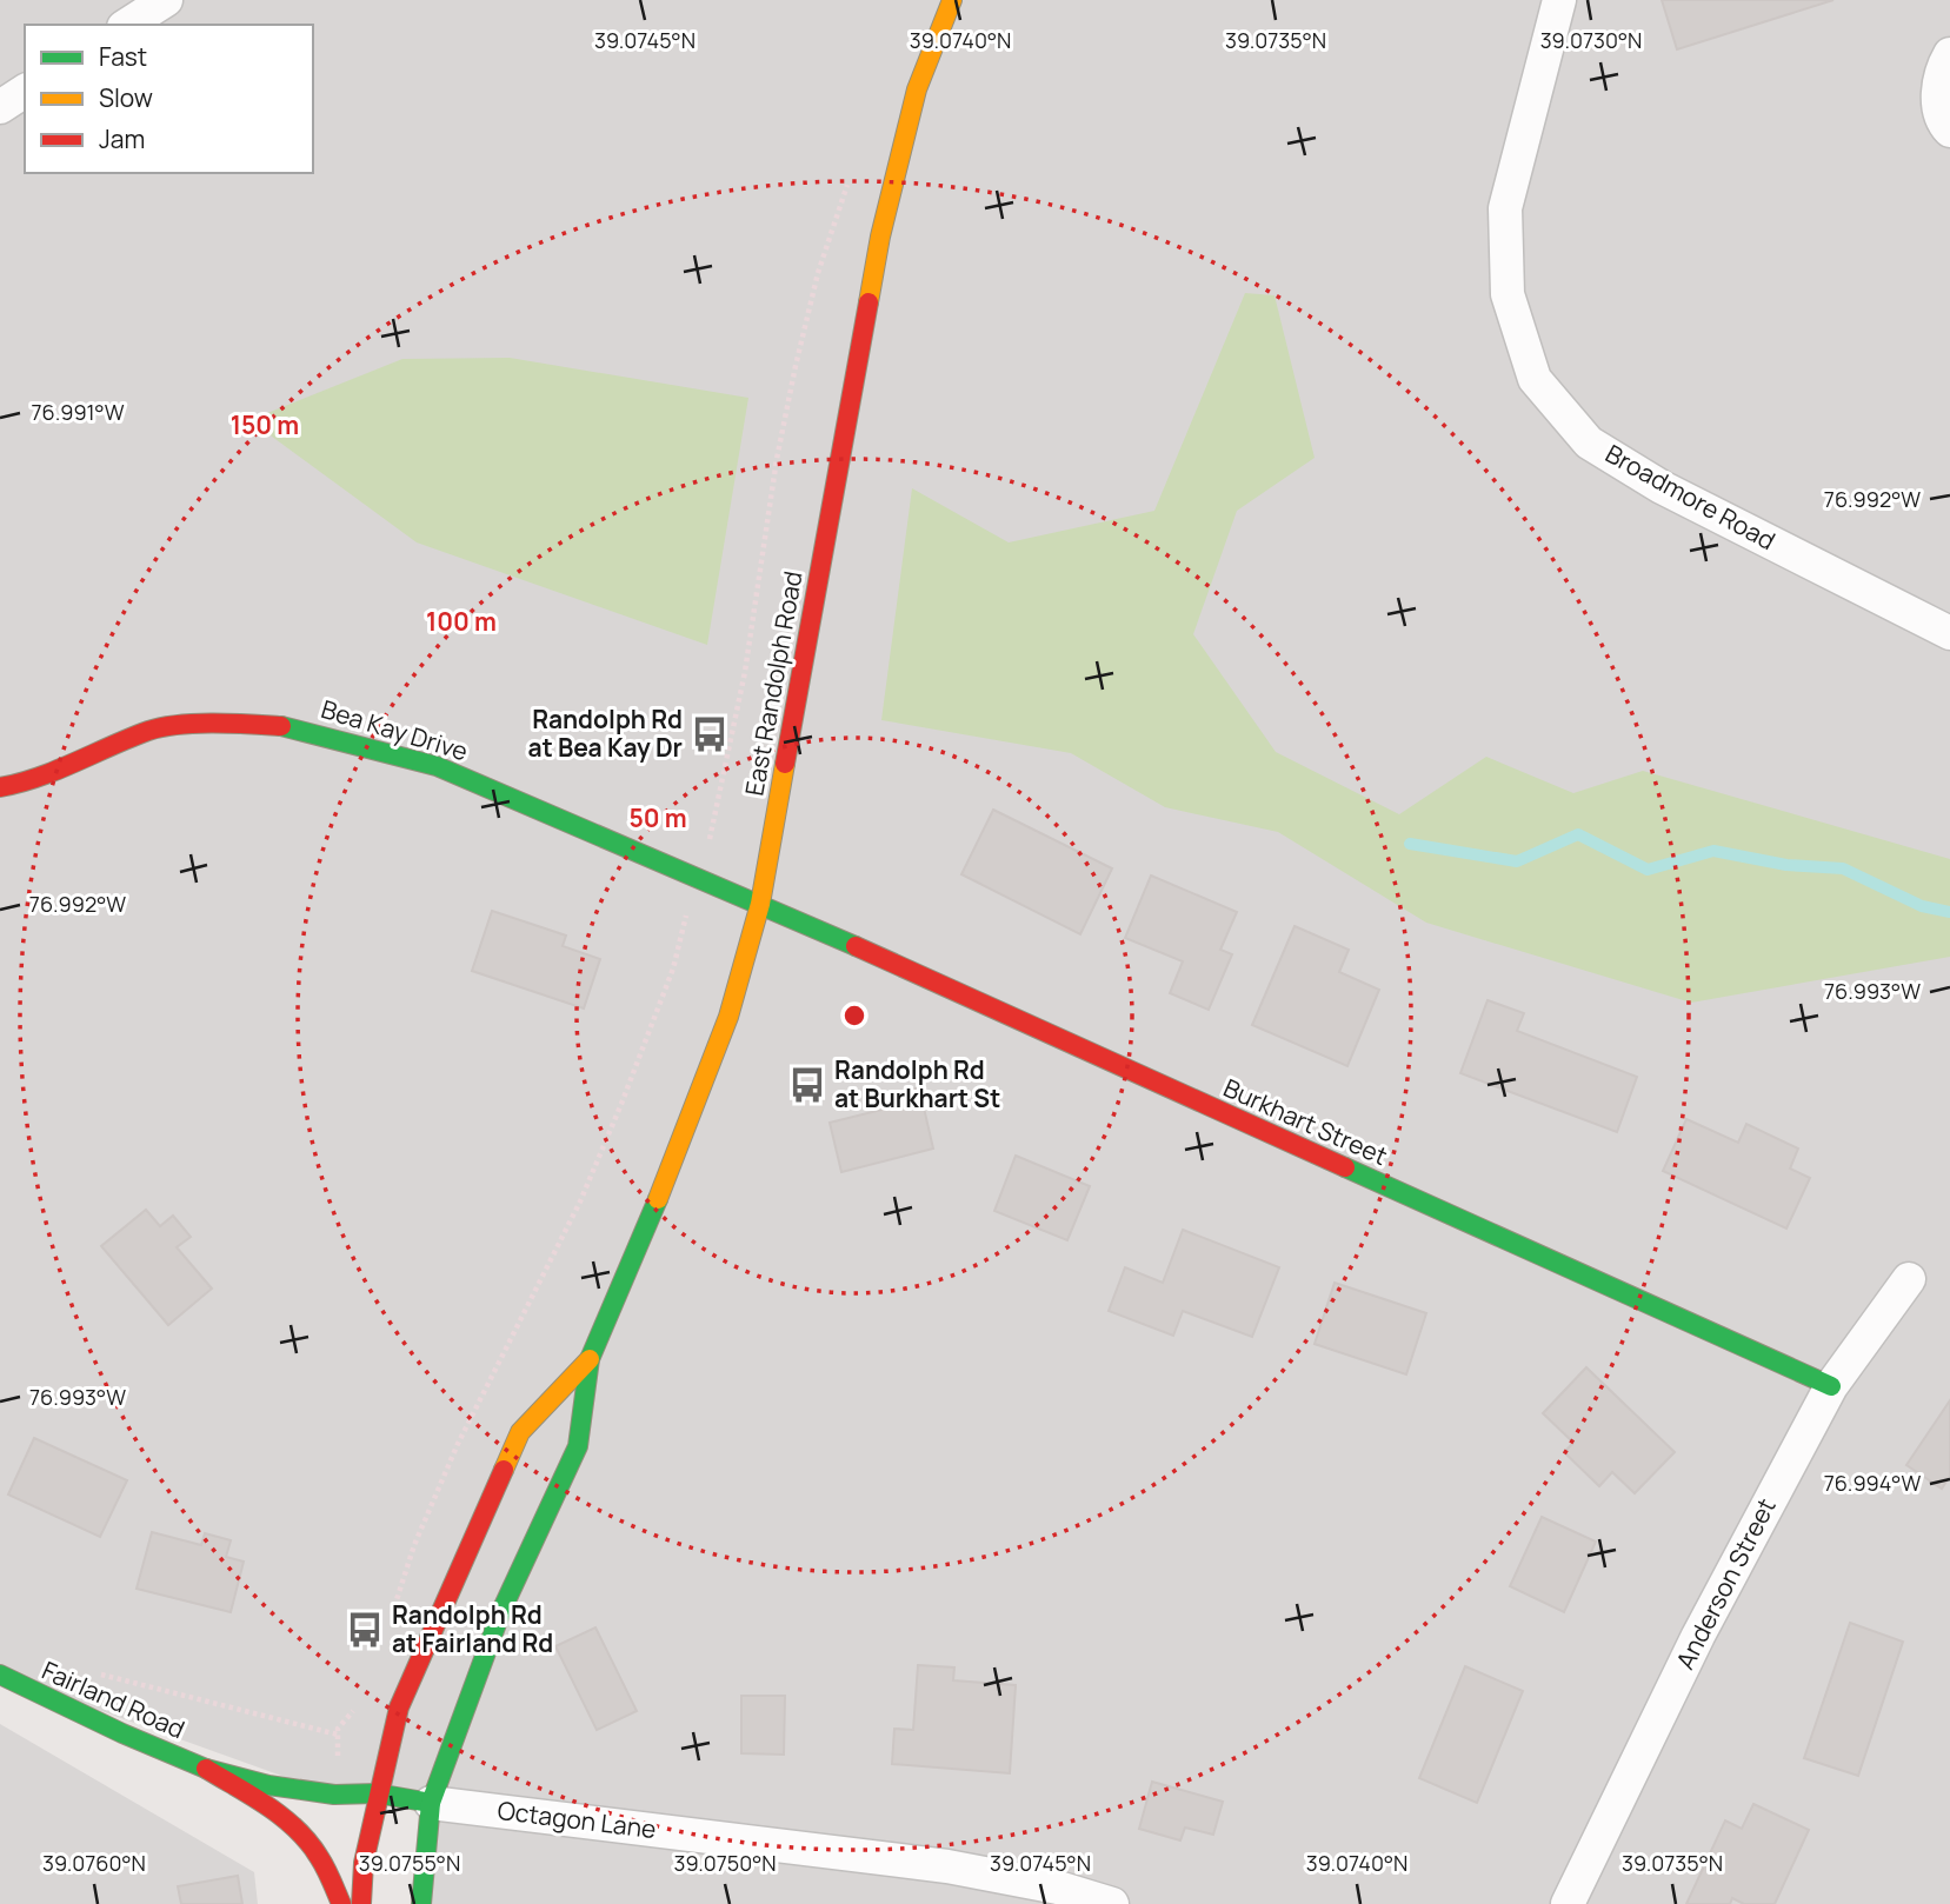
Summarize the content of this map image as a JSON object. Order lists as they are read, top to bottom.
{
  "streets": {
    "main road": [
      "East Randolph Road",
      "Bea Kay Drive",
      "Burkhart Street",
      "Fairland Road"
    ],
    "street": ["Broadmore Road", "Anderson Street", "Octagon Lane"]
  },
  "crossings": [
    ["East Randolph Road", "Bea Kay Drive"],
    ["East Randolph Road", "Burkhart Street"],
    ["East Randolph Road", "Fairland Road"],
    ["East Randolph Road", "Octagon Lane"],
    ["Bea Kay Drive", "Burkhart Street"],
    ["Burkhart Street", "Anderson Street"],
    ["Fairland Road", "Octagon Lane"]
  ],
  "places": {
    "bus stop": ["Randolph Rd at Bea Kay Dr", "Randolph Rd at Burkhart St", "Randolph Rd at Fairland Rd"]
  },
  "legend": ["Fast", "Slow", "Jam"],
  "coordinates": [
    "39.0745°N",
    "39.0740°N",
    "39.0735°N",
    "39.0730°N",
    "76.991°W",
    "76.992°W",
    "76.993°W",
    "76.994°W",
    "39.0760°N",
    "39.0755°N",
    "39.0750°N"
  ],
  "rings": ["150 m", "100 m", "50 m"]
}
